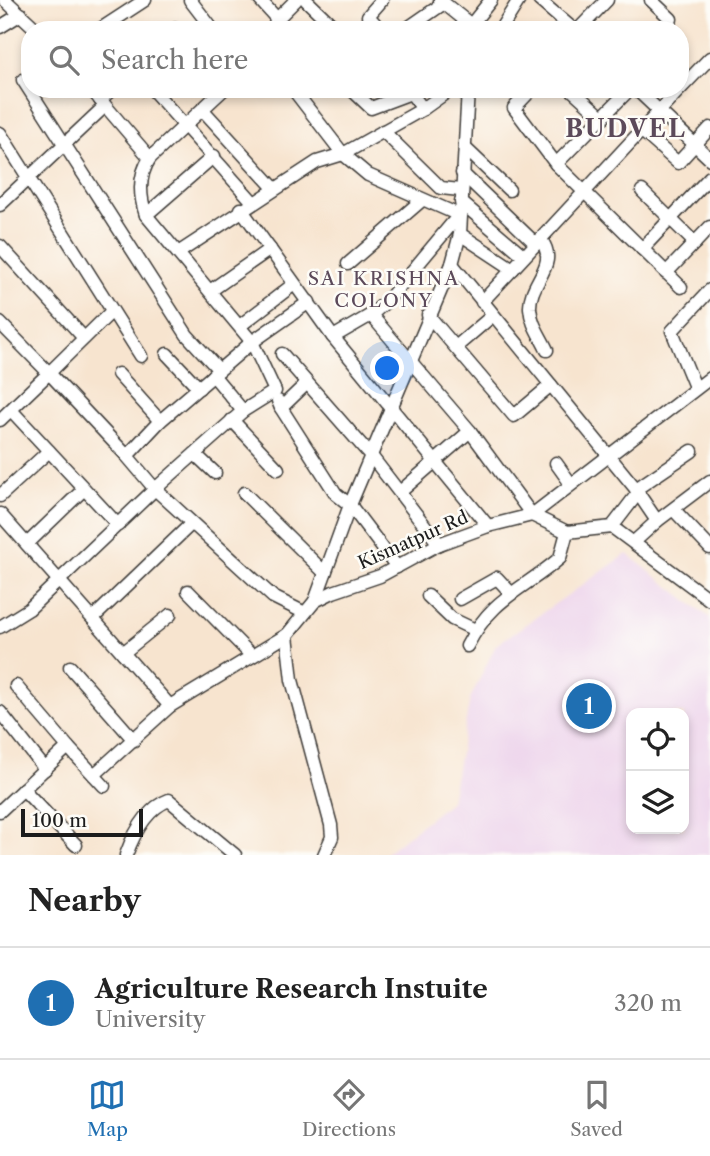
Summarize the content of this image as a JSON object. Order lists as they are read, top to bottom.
{
  "streets": {
    "street": ["Kismatpur Rd"]
  },
  "districts": ["BUDVEL", "SAI KRISHNA COLONY"],
  "scale_bar": "100 m",
  "page": {
    "search": "Search here",
    "pins": "1",
    "scale": "100 m",
    "heading": "Nearby",
    "list": [
      {
        "mark": "1",
        "name": "Agriculture Research Instuite",
        "note": "University",
        "value": "320 m"
      }
    ],
    "nav": ["Map", "Directions", "Saved"]
  }
}
